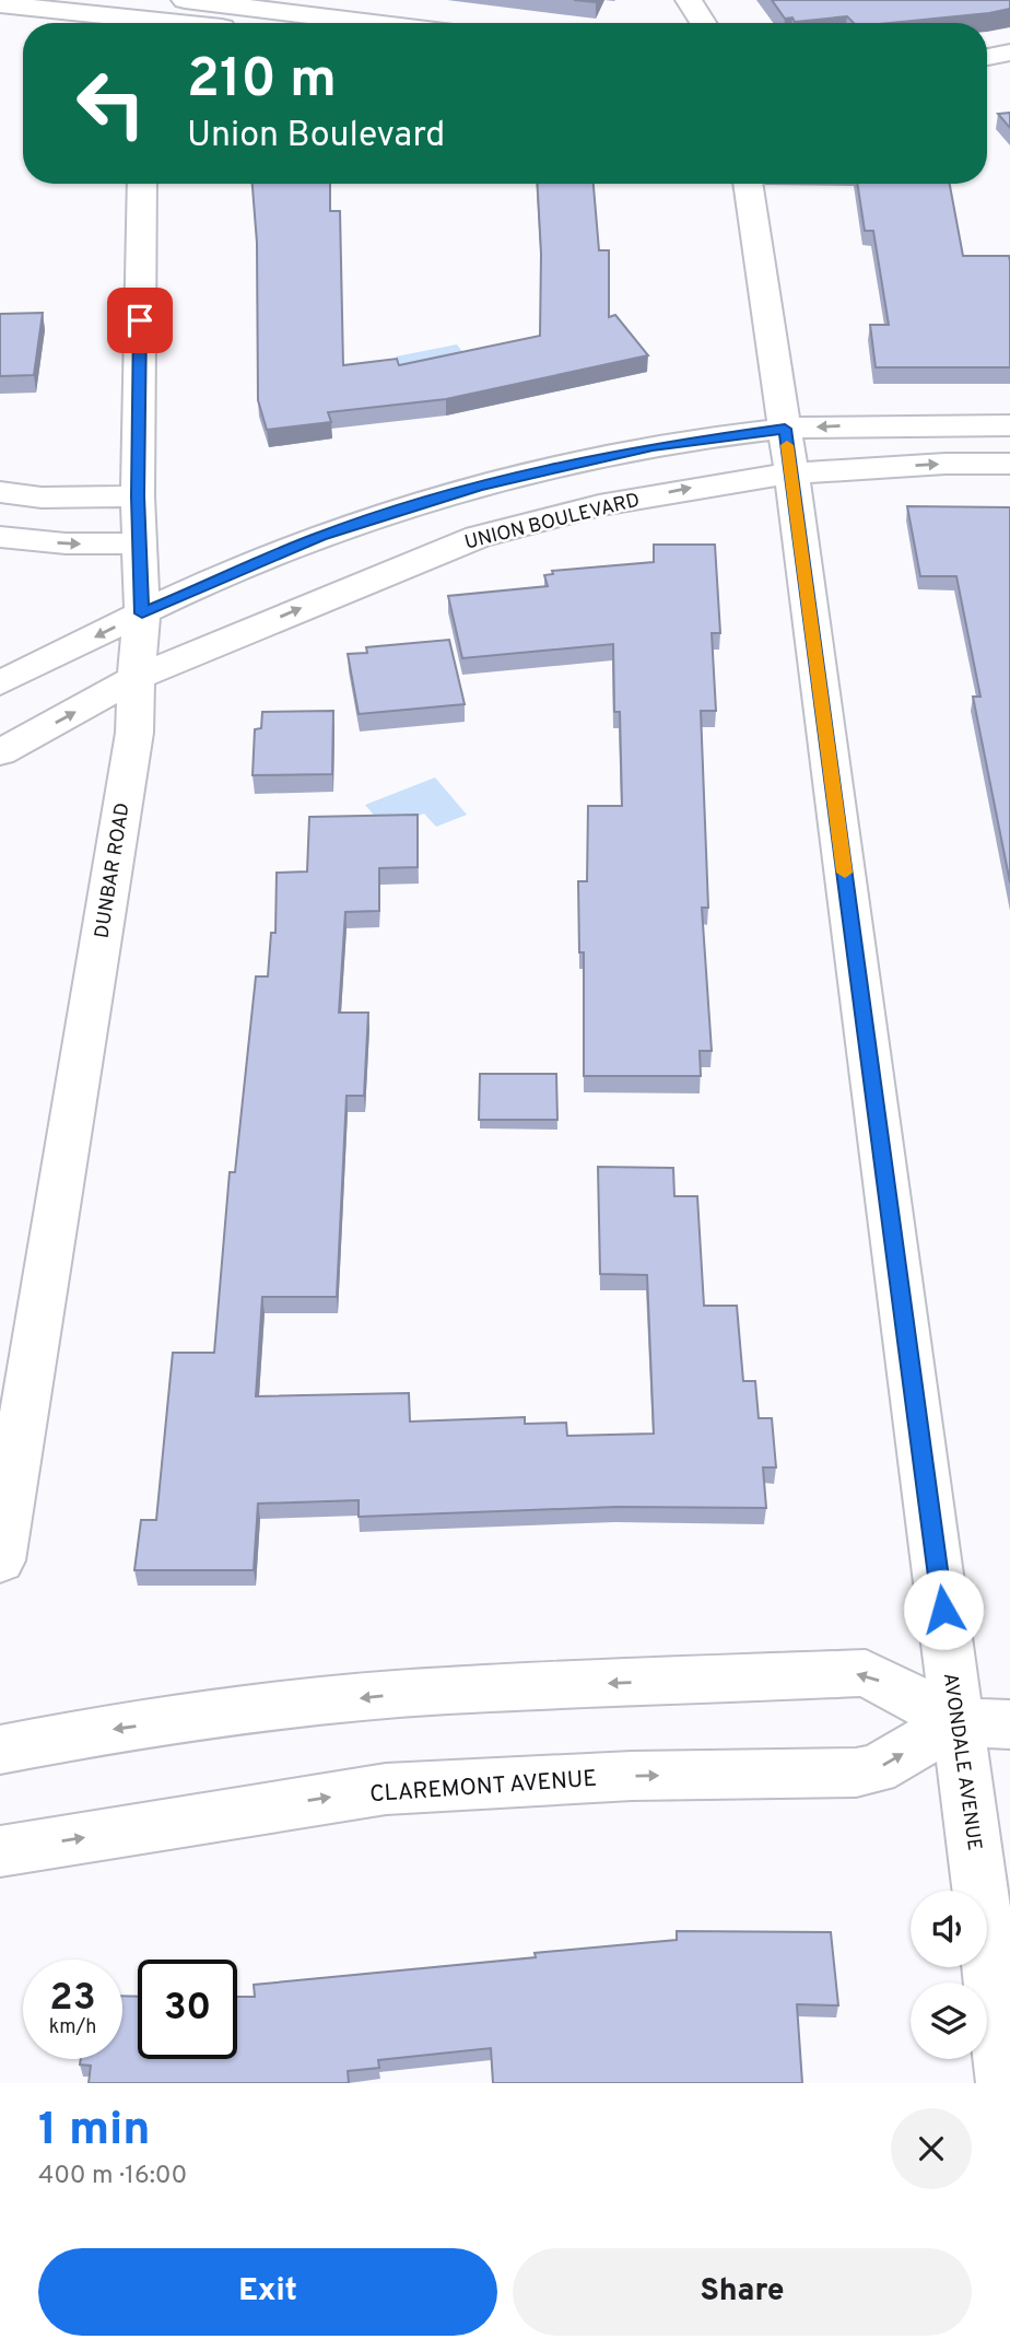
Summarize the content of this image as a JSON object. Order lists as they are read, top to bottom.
{
  "streets": {
    "street": [
      "UNION BOULEVARD",
      "DUNBAR ROAD",
      "AVONDALE AVENUE",
      "CLAREMONT AVENUE"
    ]
  },
  "crossings": [
    ["UNION BOULEVARD", "DUNBAR ROAD"],
    ["UNION BOULEVARD", "AVONDALE AVENUE"],
    ["AVONDALE AVENUE", "CLAREMONT AVENUE"]
  ],
  "page": {
    "turn": ["210 m", "Union Boulevard"],
    "speed": "23 km/h",
    "limit": "30",
    "heading": ["1 min", "400 m · 16:00"],
    "buttons": ["Exit", "Share"]
  }
}
